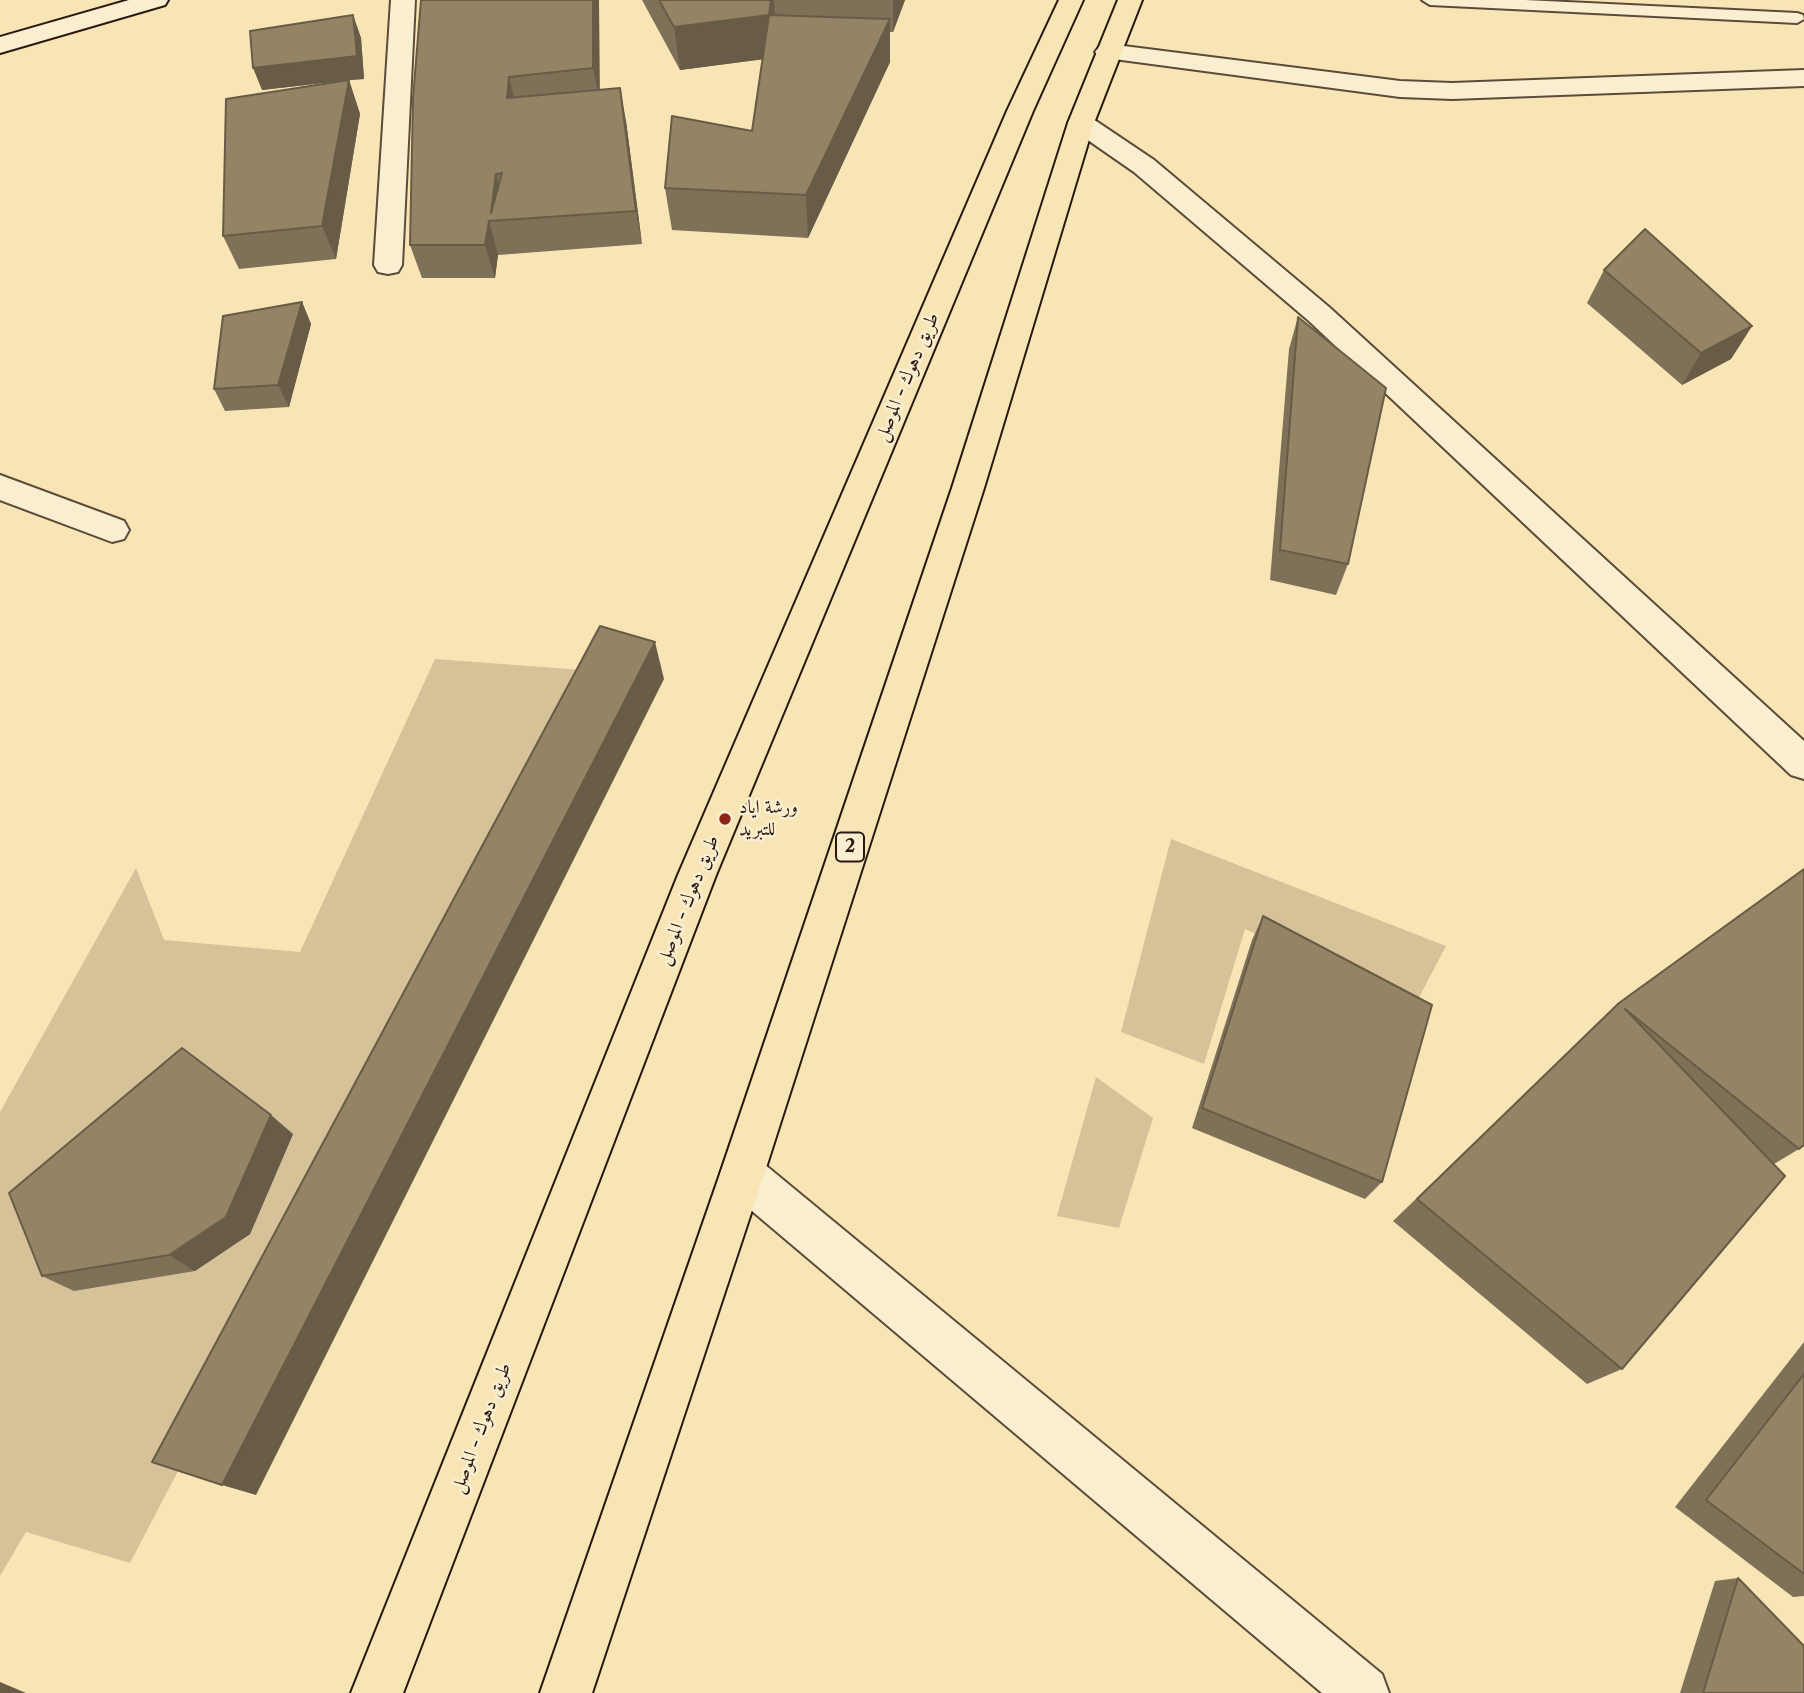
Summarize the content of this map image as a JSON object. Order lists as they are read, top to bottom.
{
  "streets": {
    "highway": ["طريق دهوك - الموصل", "2"]
  },
  "places": ["ورشة اياد للتبريد"]
}
